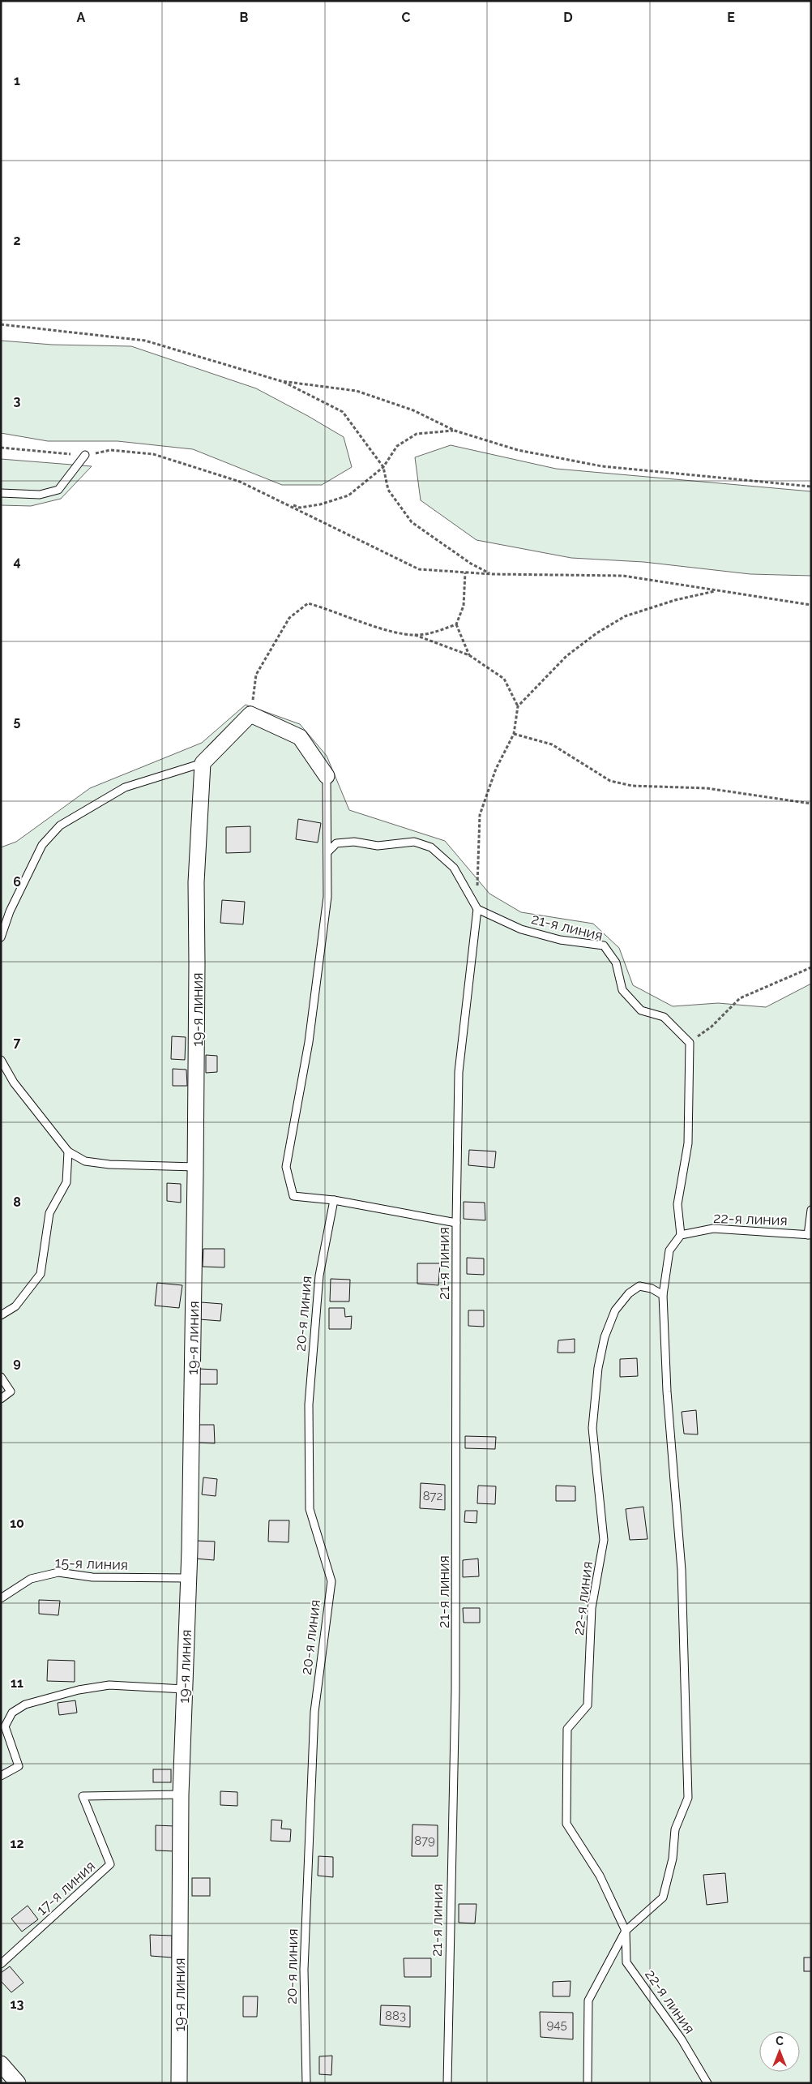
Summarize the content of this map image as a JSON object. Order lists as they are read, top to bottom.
{
  "streets": {
    "street": ["19-я линия"],
    "lane": [
      "21-я линия",
      "22-я линия",
      "20-я линия",
      "15-я линия",
      "17-я линия"
    ]
  },
  "crossings": [
    ["19-я линия", "15-я линия"],
    ["19-я линия", "17-я линия"]
  ],
  "house_numbers": [
    "872",
    "879",
    "883",
    "945"
  ],
  "north": "top",
  "grid": {
    "columns": [
      "A",
      "B",
      "C",
      "D",
      "E"
    ],
    "rows": [
      "1",
      "2",
      "3",
      "4",
      "5",
      "6",
      "7",
      "8",
      "9",
      "10",
      "11",
      "12",
      "13"
    ]
  }
}
